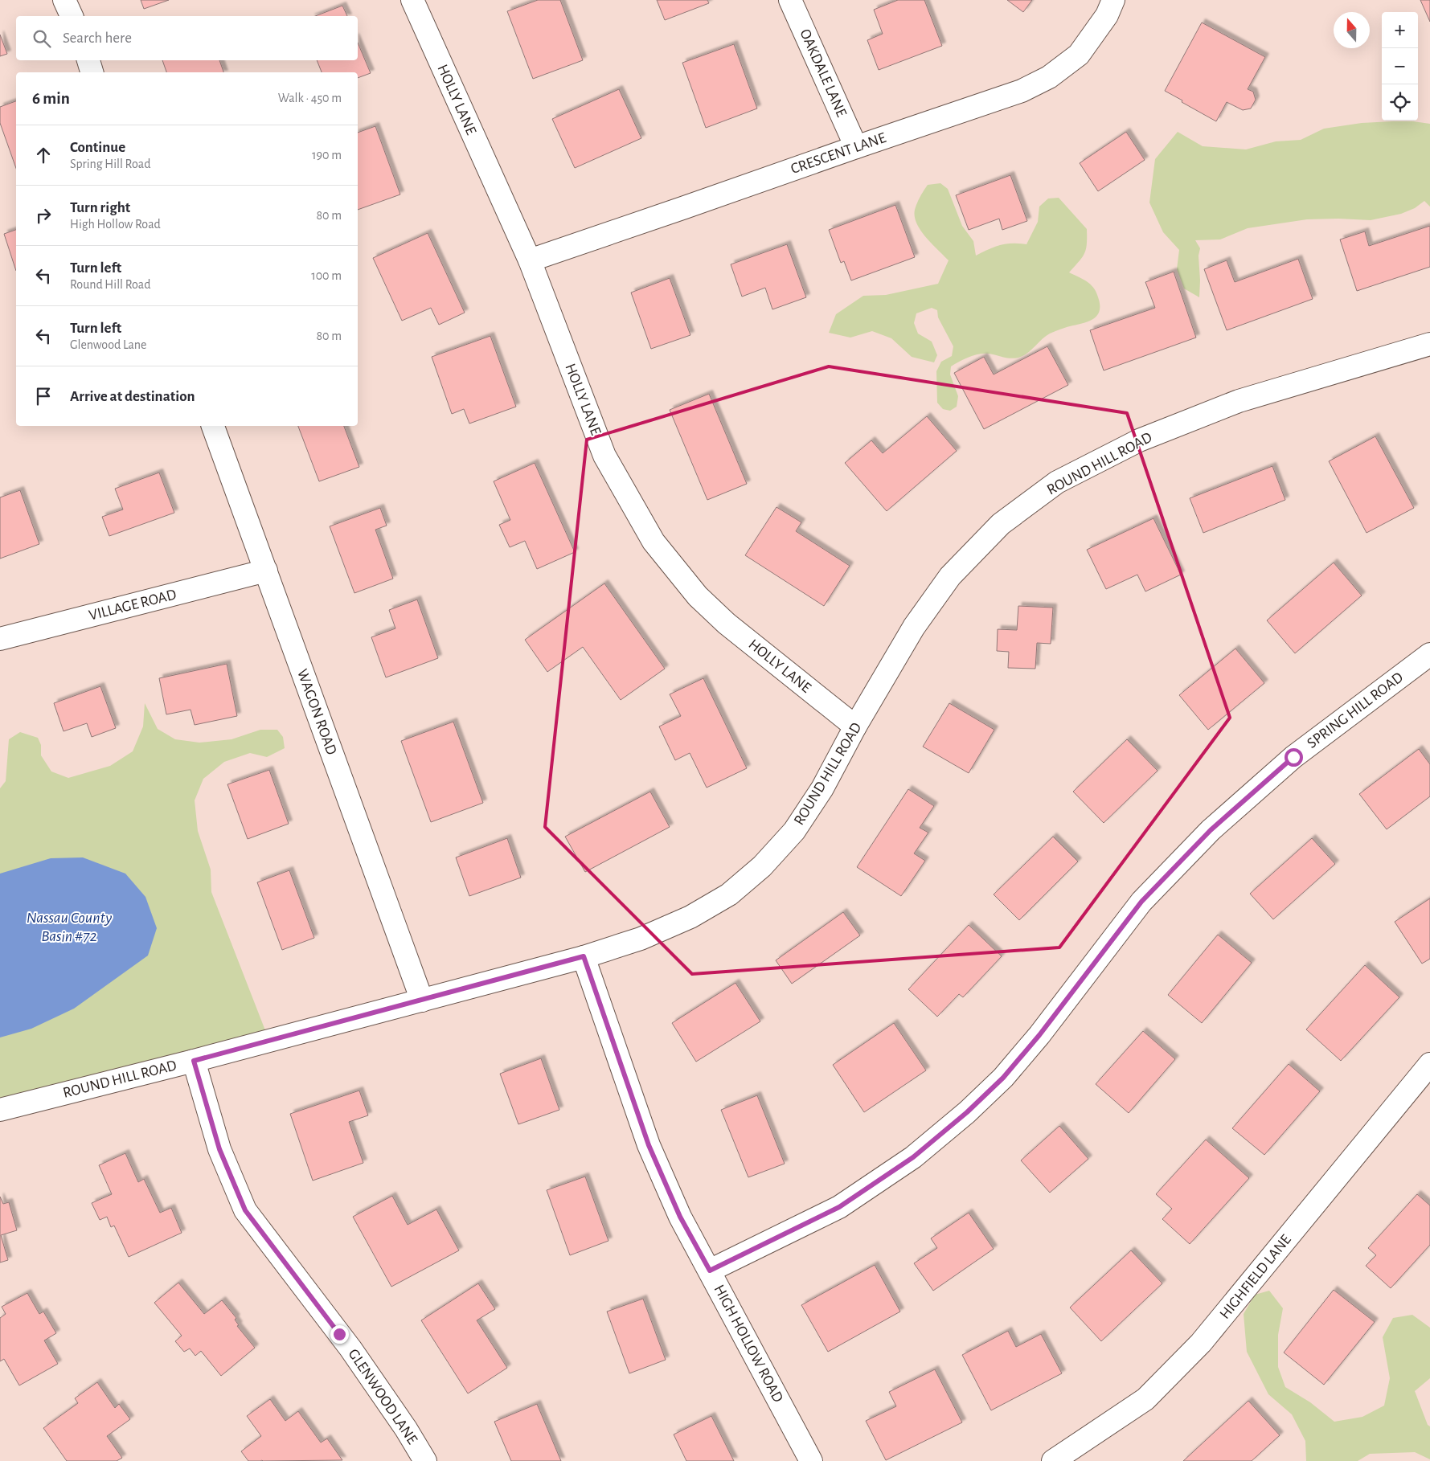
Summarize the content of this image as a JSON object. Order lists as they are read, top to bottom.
{
  "streets": {
    "street": [
      "OAKDALE LANE",
      "HOLLY LANE",
      "CRESCENT LANE",
      "ROUND HILL ROAD",
      "VILLAGE ROAD",
      "SPRING HILL ROAD",
      "WAGON ROAD",
      "HIGHFIELD LANE",
      "HIGH HOLLOW ROAD",
      "GLENWOOD LANE"
    ]
  },
  "crossings": [
    ["OAKDALE LANE", "CRESCENT LANE"],
    ["HOLLY LANE", "CRESCENT LANE"],
    ["HOLLY LANE", "ROUND HILL ROAD"],
    ["ROUND HILL ROAD", "WAGON ROAD"],
    ["ROUND HILL ROAD", "HIGH HOLLOW ROAD"],
    ["ROUND HILL ROAD", "GLENWOOD LANE"],
    ["VILLAGE ROAD", "WAGON ROAD"],
    ["SPRING HILL ROAD", "HIGH HOLLOW ROAD"]
  ],
  "water": ["Nassau County Basin #72"],
  "north": "top",
  "page": {
    "map_buttons": ["+", "−"],
    "search": "Search here",
    "heading": ["6 min", "Walk · 450 m"],
    "list": [
      ["Continue", "Spring Hill Road", "190 m"],
      ["Turn right", "High Hollow Road", "80 m"],
      ["Turn left", "Round Hill Road", "100 m"],
      ["Turn left", "Glenwood Lane", "80 m"],
      "Arrive at destination"
    ]
  }
}
